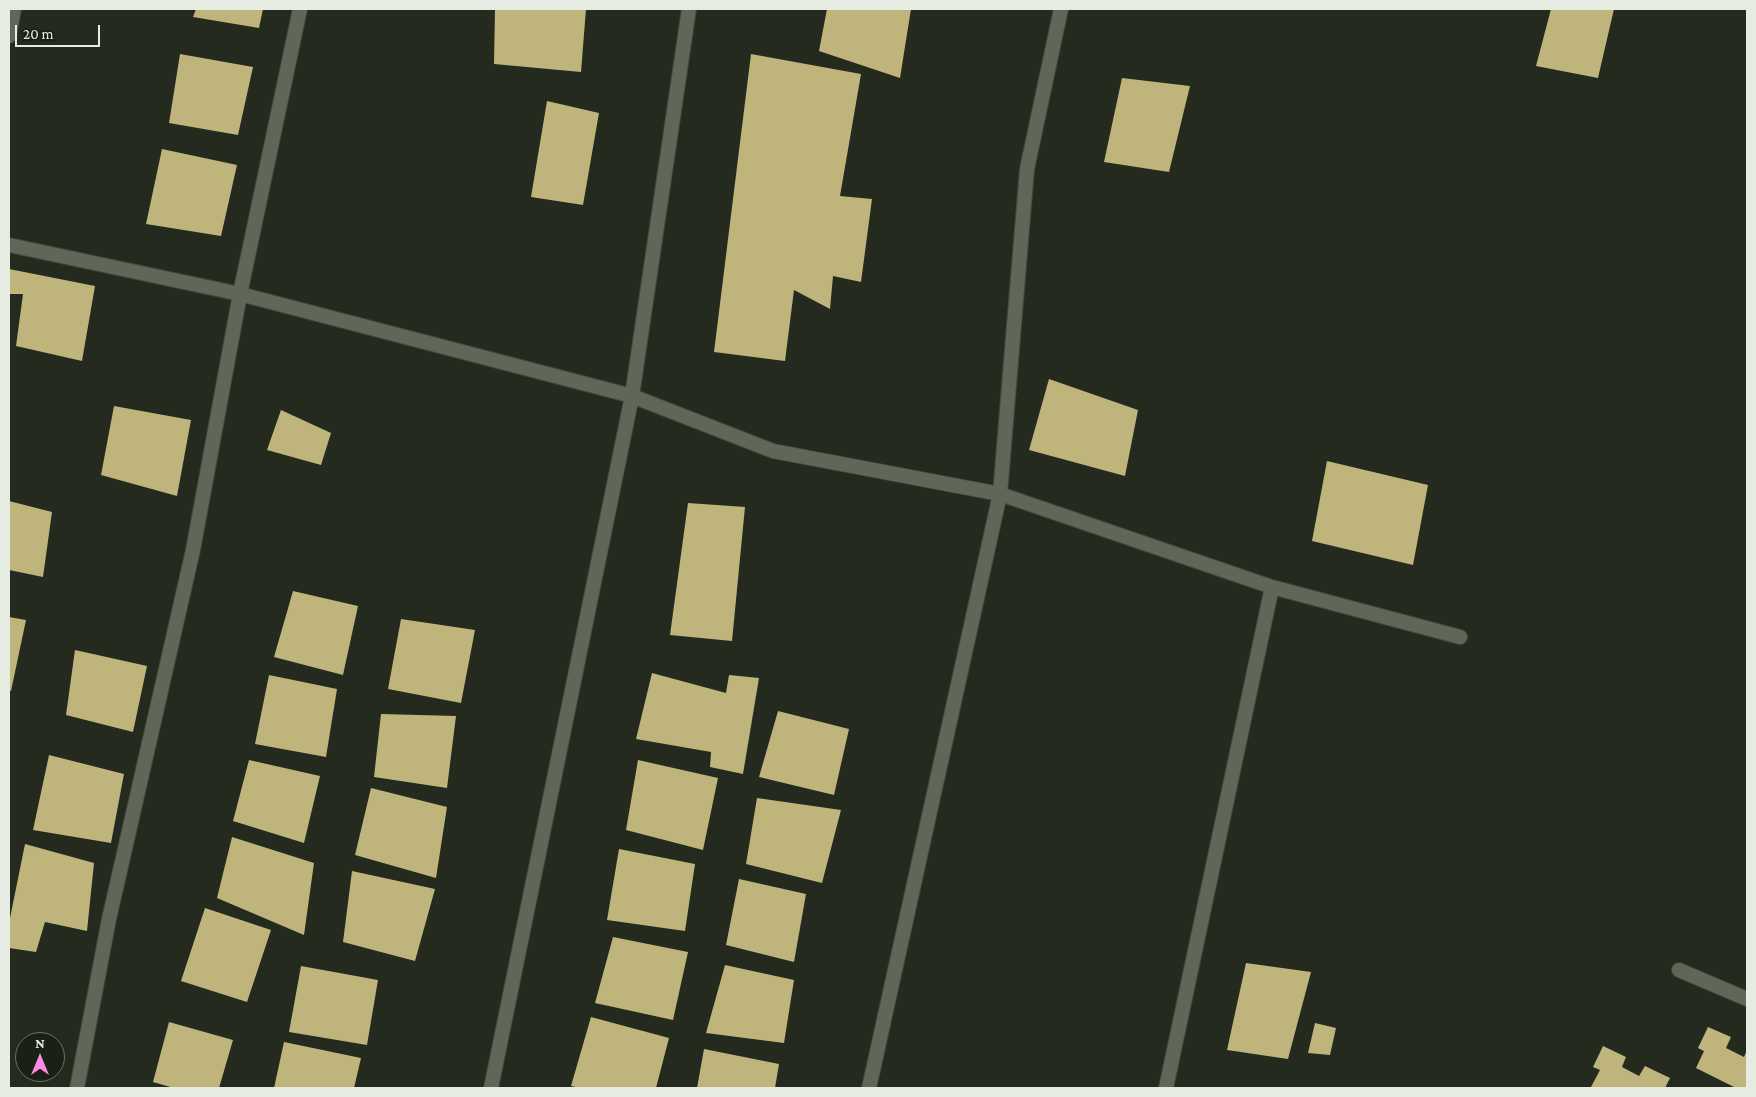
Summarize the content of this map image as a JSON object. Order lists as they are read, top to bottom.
{
  "scale_bar": "20 m",
  "north": "top"
}
